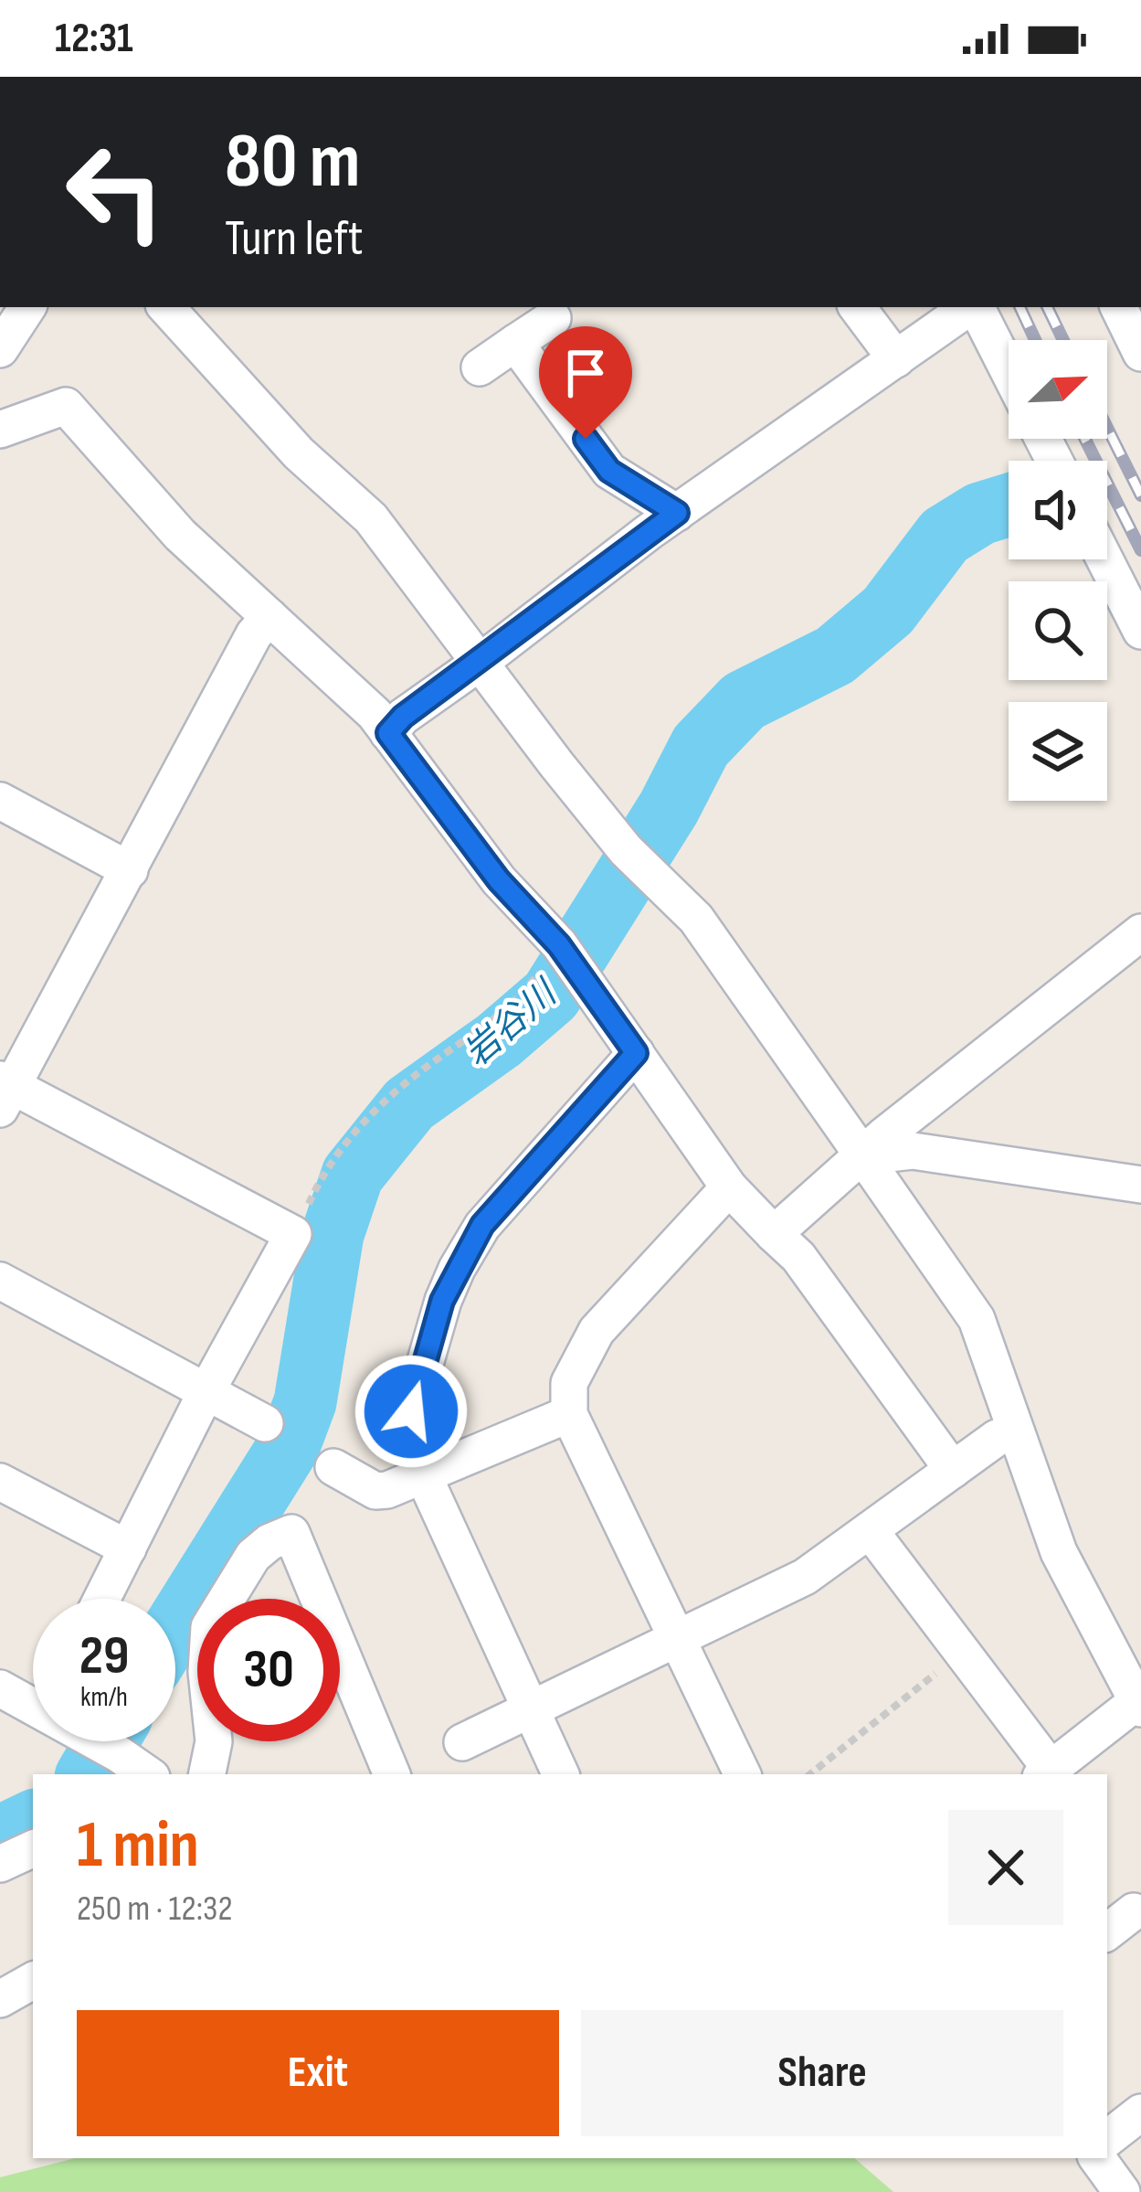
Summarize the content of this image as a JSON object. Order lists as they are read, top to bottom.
{
  "water": ["岩谷川"],
  "north": "top right",
  "page": {
    "status": "12:31",
    "turn": ["80 m", "Turn left"],
    "speed": "29 km/h",
    "limit": "30",
    "heading": ["1 min", "250 m · 12:32"],
    "buttons": ["Exit", "Share"]
  }
}
